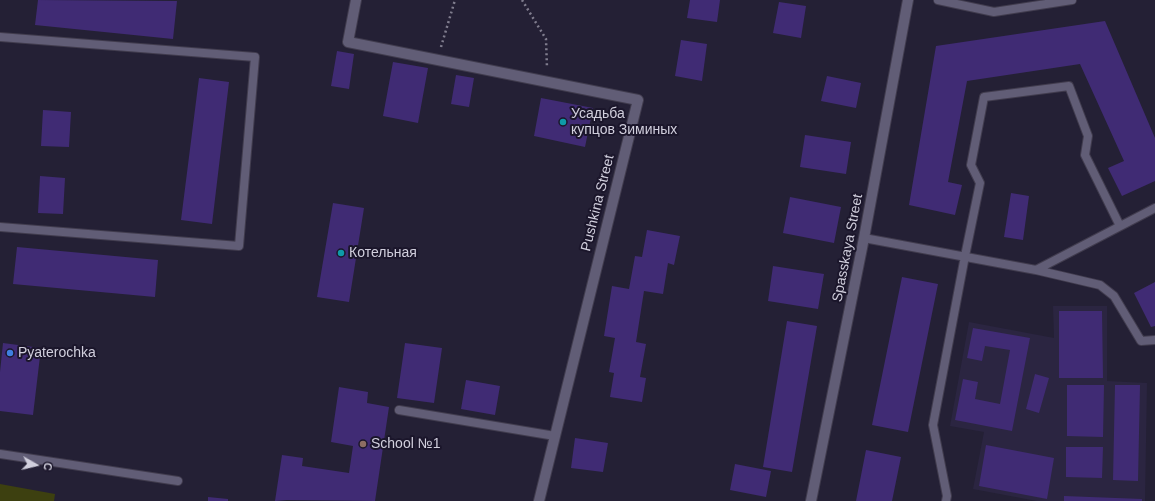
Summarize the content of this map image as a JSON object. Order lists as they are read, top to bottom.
{
  "streets": {
    "street": ["Pushkina Street", "Spasskaya Street"]
  },
  "places": [
    "Усадьба купцов Зиминых",
    "Котельная",
    "Pyaterochka",
    "School №1"
  ],
  "north": "right"
}
